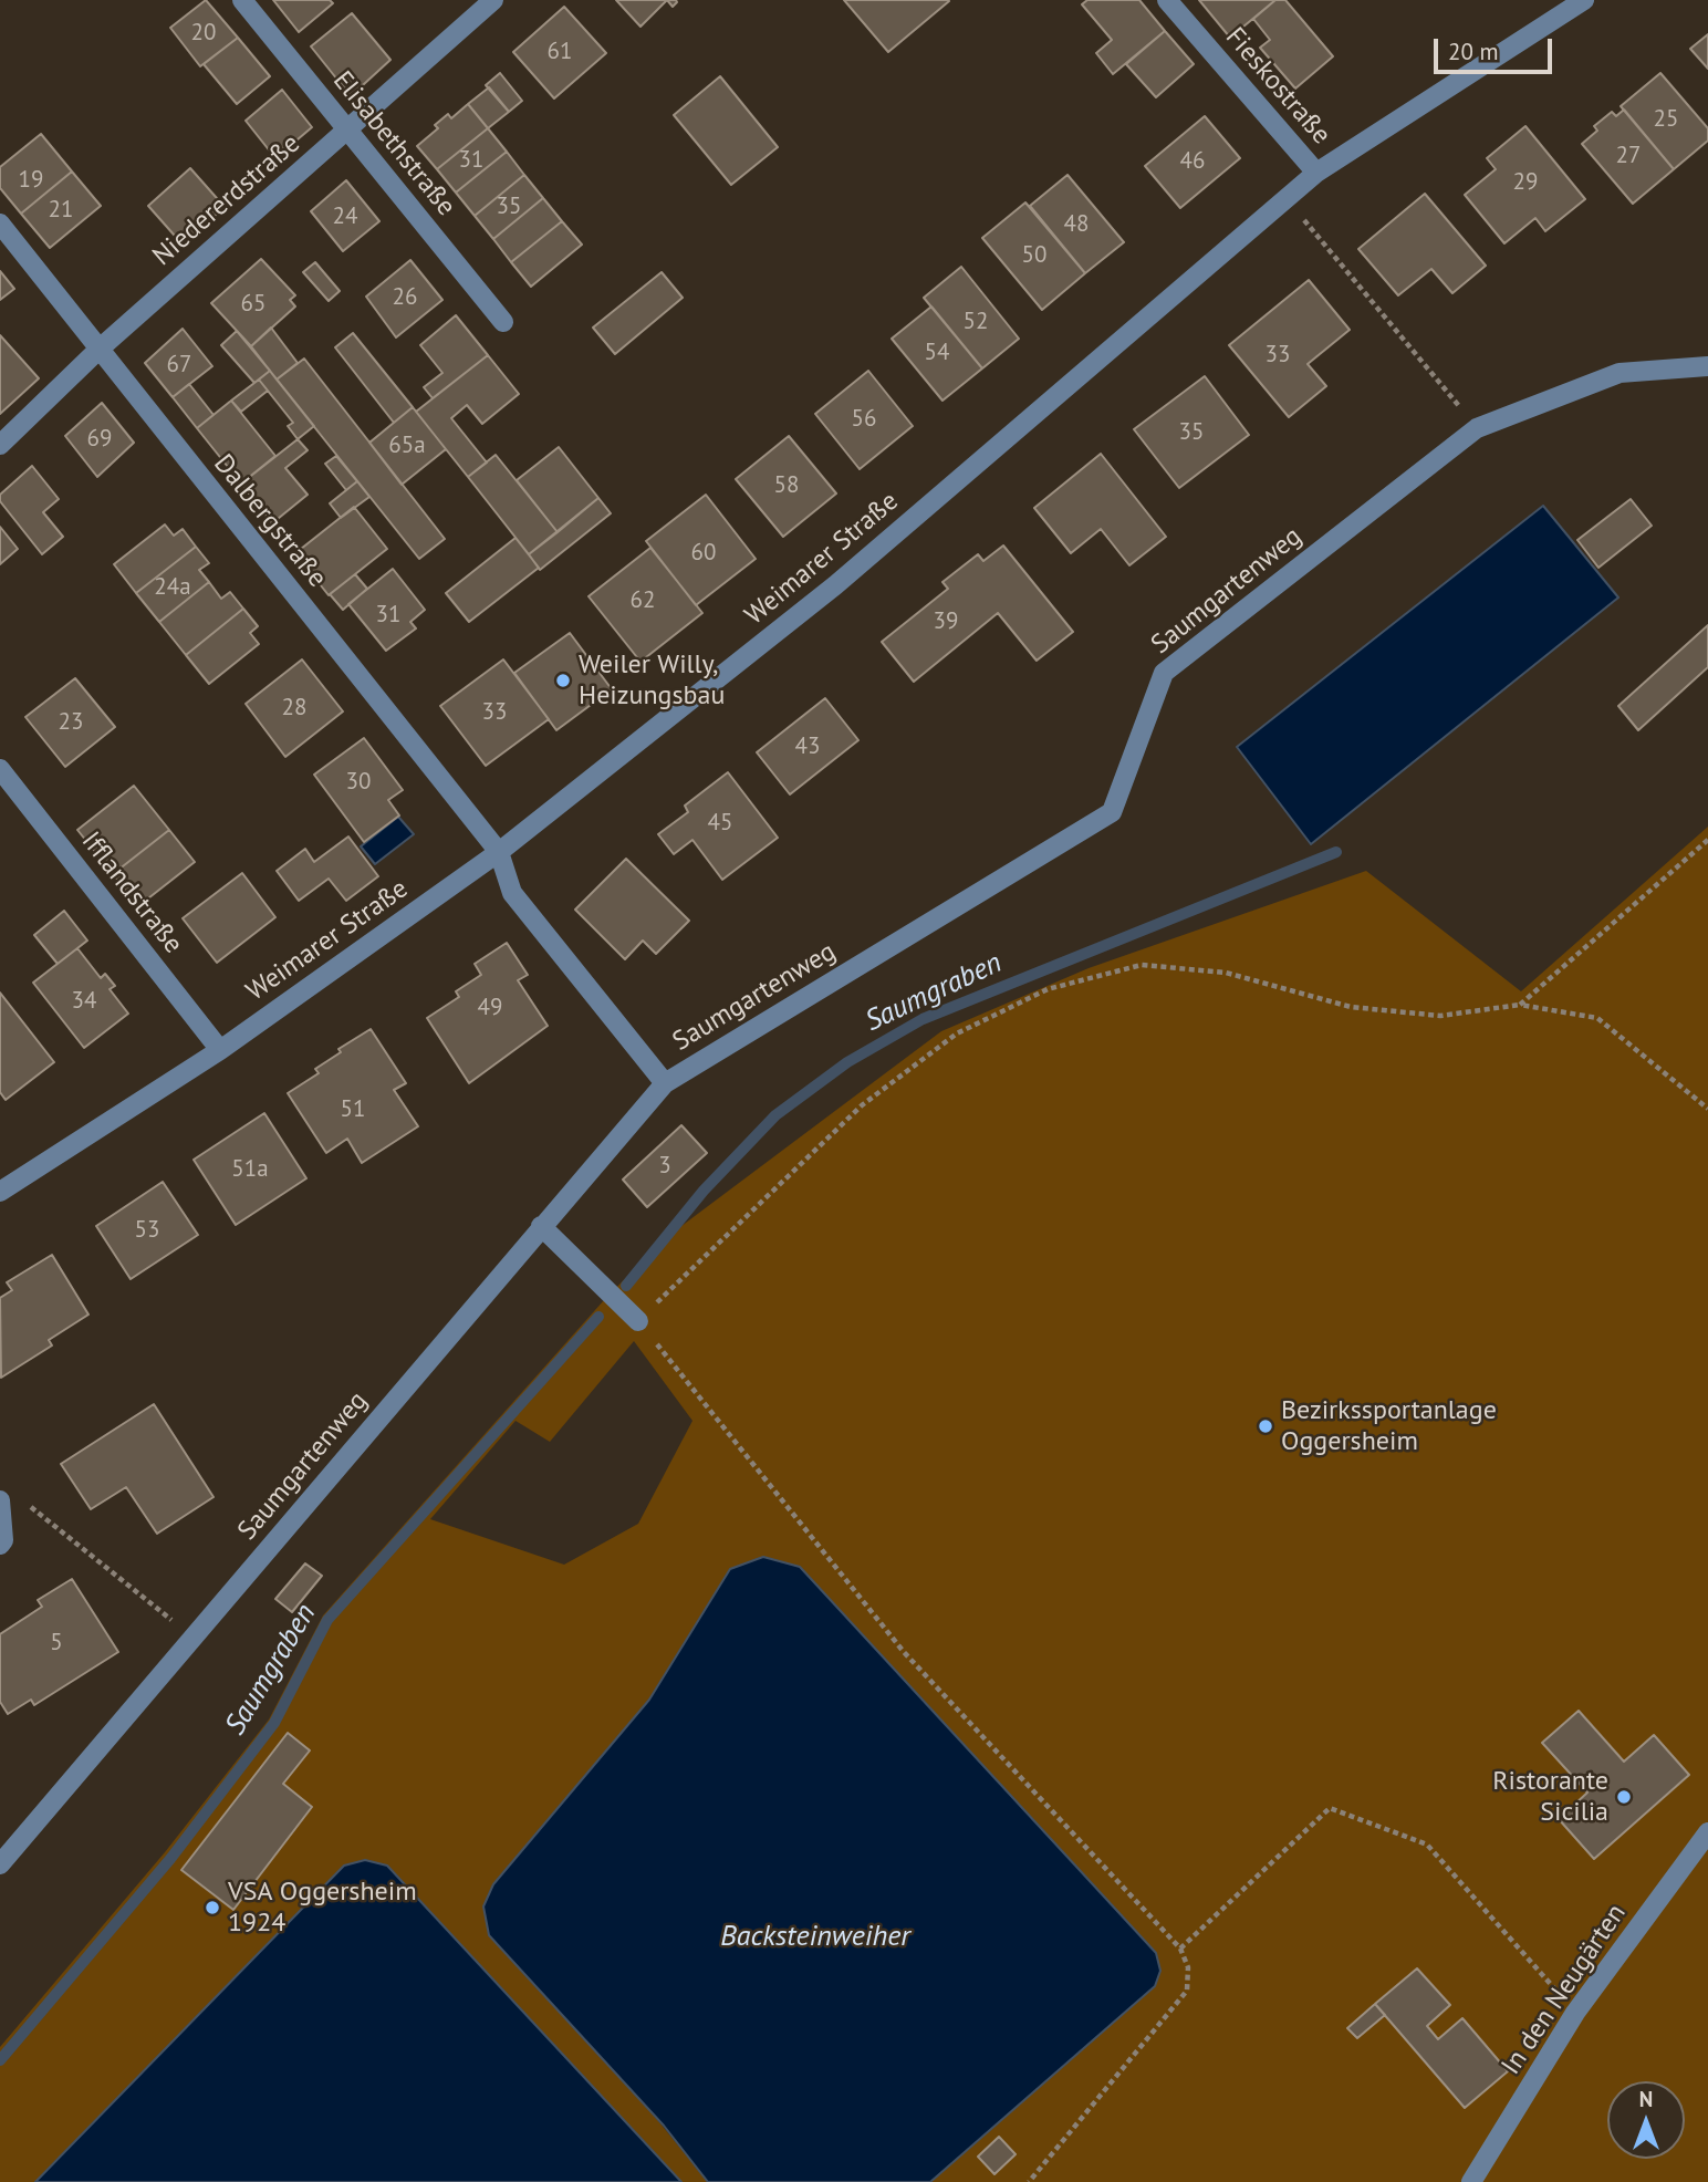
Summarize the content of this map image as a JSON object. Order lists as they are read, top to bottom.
{
  "streets": {
    "street": [
      "Fieskostraße",
      "Elisabethstraße",
      "Niedererdstraße",
      "Dalbergstraße",
      "Weimarer Straße",
      "Saumgartenweg",
      "Ifflandstraße",
      "In den Neugärten"
    ]
  },
  "crossings": [
    ["Fieskostraße", "Weimarer Straße"],
    ["Elisabethstraße", "Niedererdstraße"],
    ["Niedererdstraße", "Dalbergstraße"],
    ["Dalbergstraße", "Weimarer Straße"],
    ["Dalbergstraße", "Saumgartenweg"],
    ["Weimarer Straße", "Saumgartenweg"],
    ["Weimarer Straße", "Ifflandstraße"]
  ],
  "water": ["Saumgraben", "Backsteinweiher"],
  "places": [
    "Weiler Willy, Heizungsbau",
    "Bezirkssportanlage Oggersheim",
    "Ristorante Sicilia",
    "VSA Oggersheim 1924"
  ],
  "house_numbers": [
    "20",
    "61",
    "25",
    "27",
    "31",
    "46",
    "19",
    "29",
    "35",
    "21",
    "24",
    "48",
    "50",
    "26",
    "65",
    "52",
    "54",
    "33",
    "67",
    "56",
    "35",
    "69",
    "65a",
    "58",
    "60",
    "24a",
    "62",
    "31",
    "39",
    "28",
    "33",
    "23",
    "43",
    "30",
    "45",
    "34",
    "49",
    "51",
    "3",
    "51a",
    "53",
    "5"
  ],
  "scale_bar": "20 m",
  "north": "top"
}
